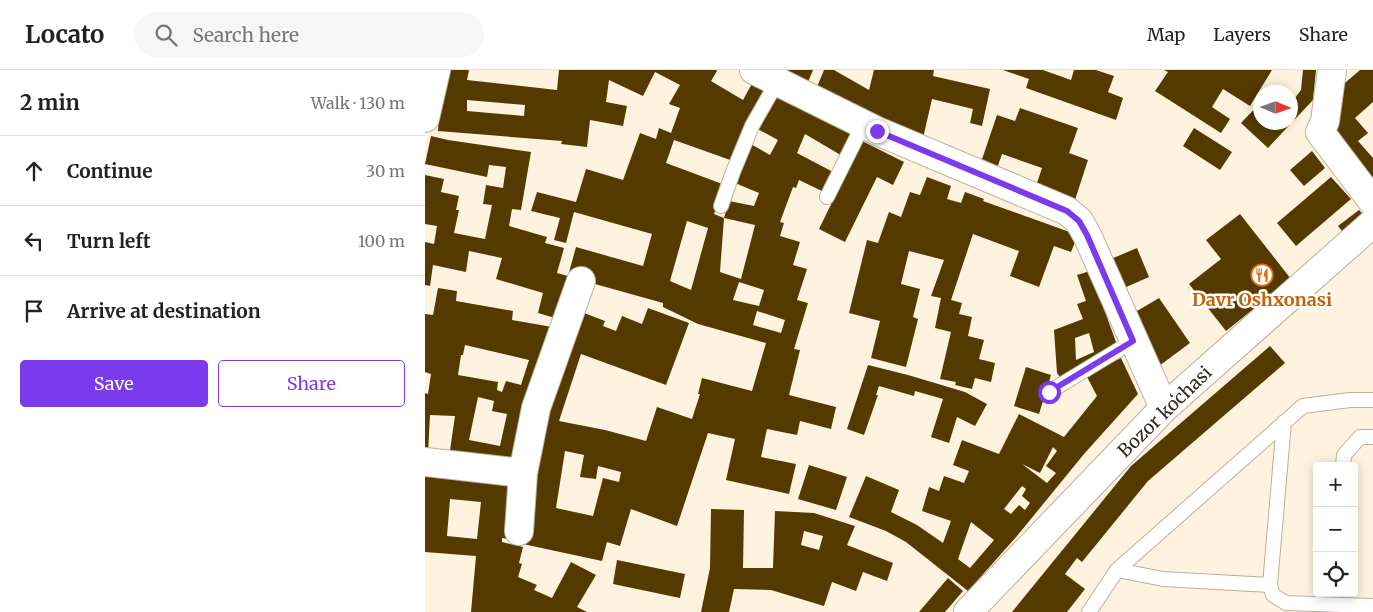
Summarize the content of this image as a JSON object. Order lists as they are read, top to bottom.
{
  "streets": {
    "street": ["Bozor koʻchasi"]
  },
  "places": {
    "restaurant": ["Davr Oshxonasi"]
  },
  "north": "right",
  "page": {
    "header": "Locato",
    "search": "Search here",
    "nav": ["Map", "Layers", "Share"],
    "heading": ["2 min", "Walk · 130 m"],
    "list": [
      ["Continue", "30 m"],
      ["Turn left", "100 m"],
      "Arrive at destination"
    ],
    "buttons": ["Save", "Share"],
    "map_buttons": ["+", "−"]
  }
}
